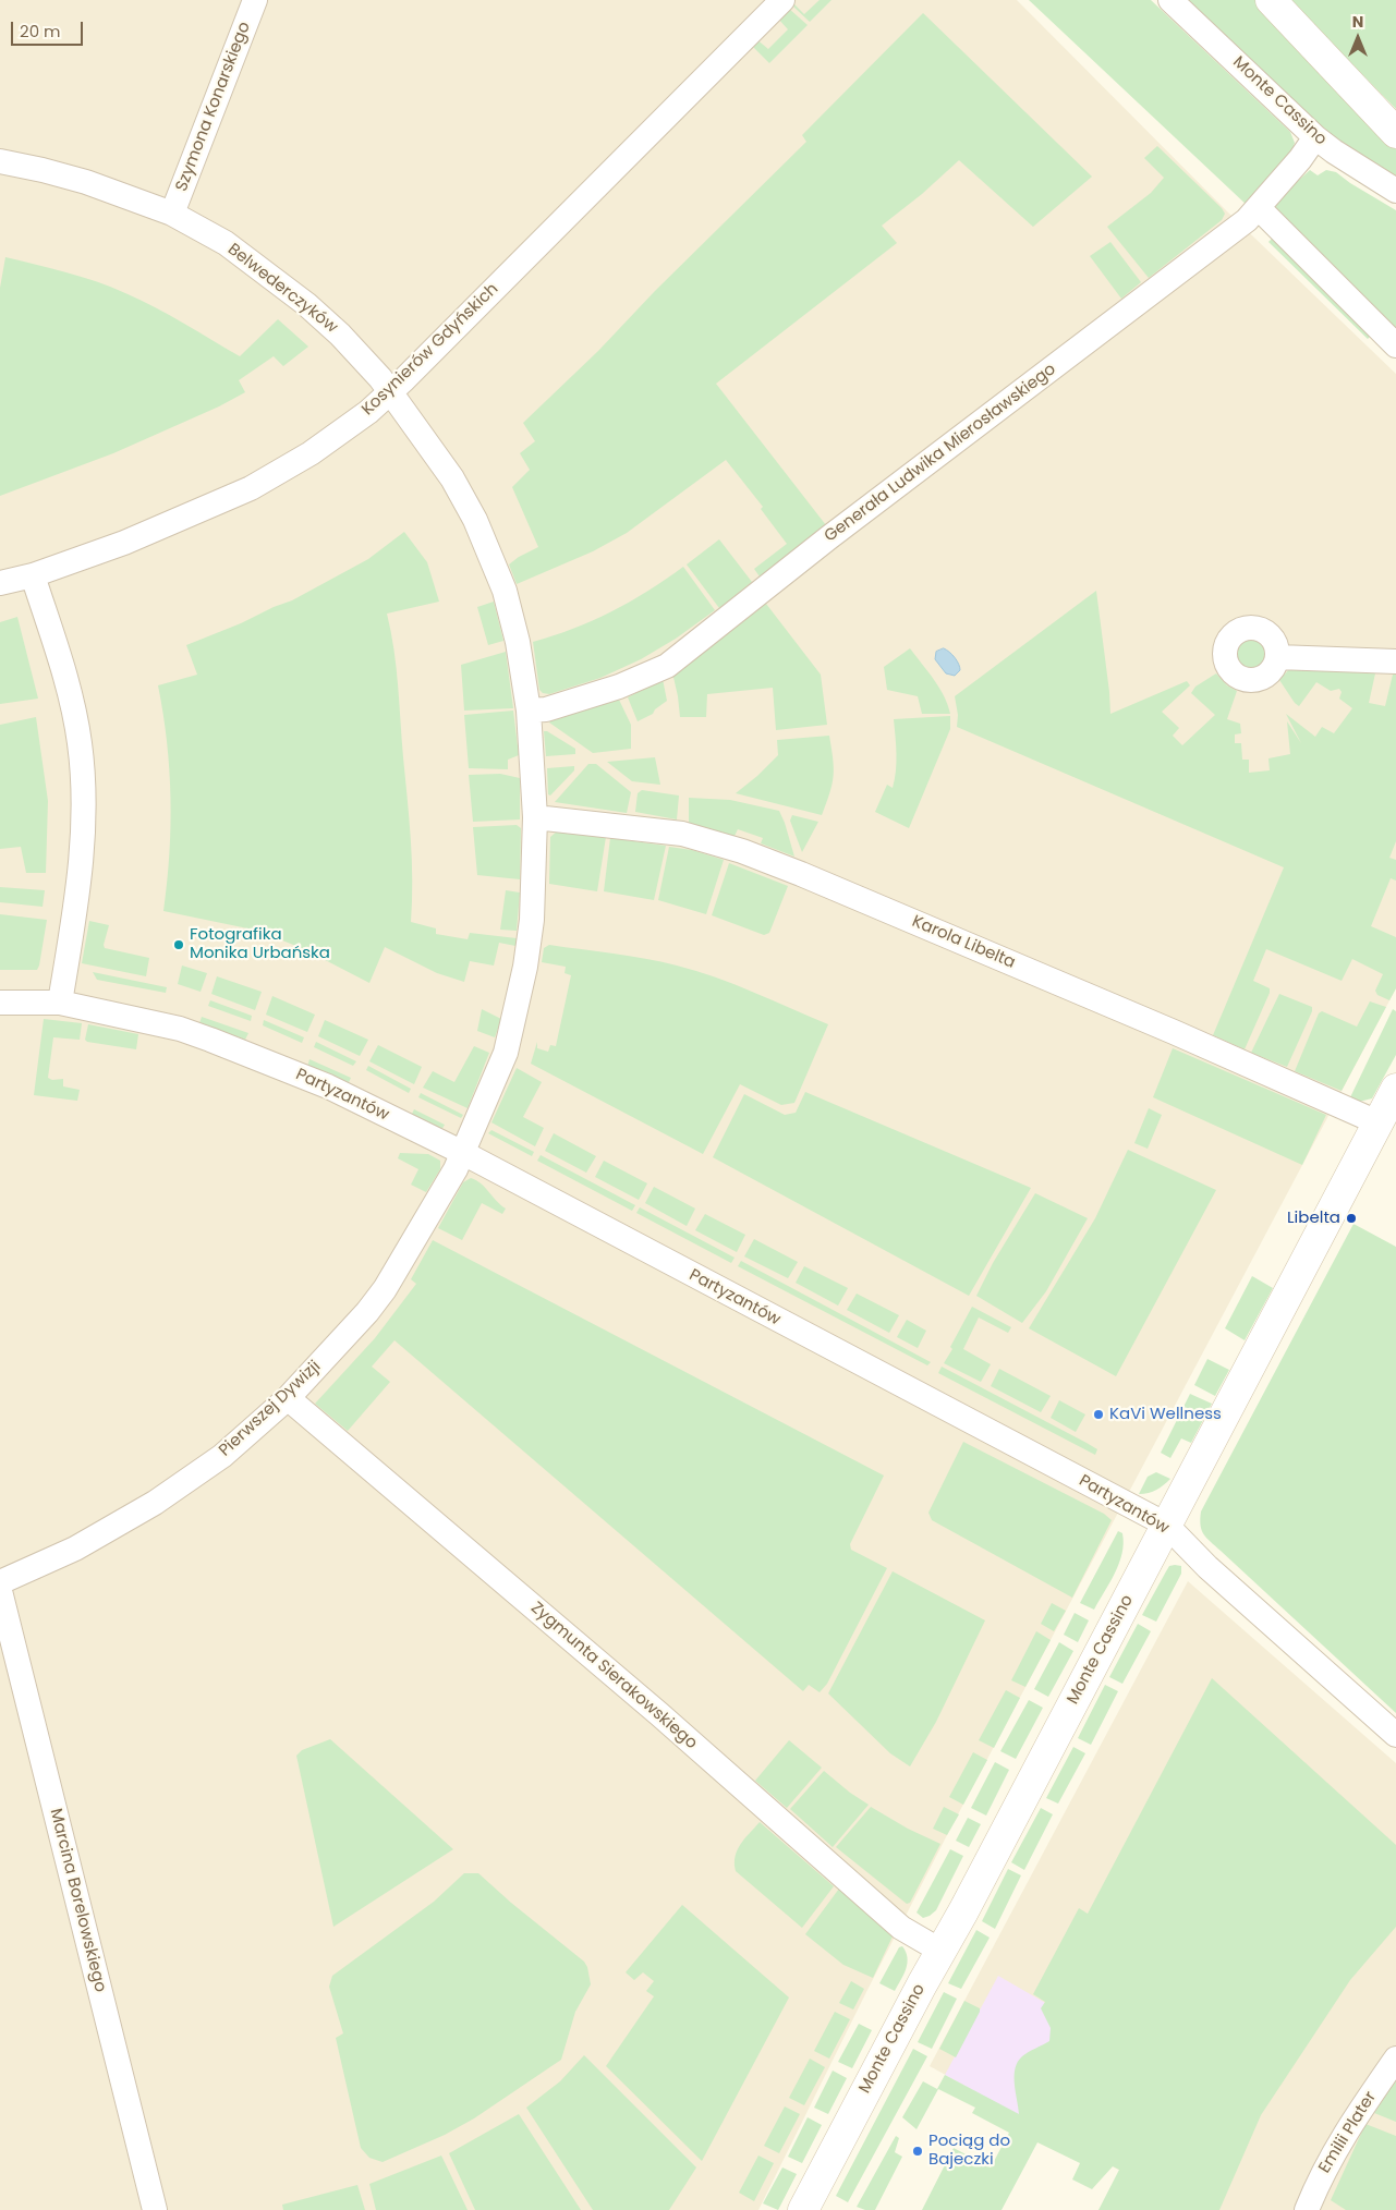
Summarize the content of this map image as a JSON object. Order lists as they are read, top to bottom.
{
  "streets": {
    "street": [
      "Monte Cassino",
      "Szymona Konarskiego",
      "Belwederczyków",
      "Kosynierów Gdyńskich",
      "Generała Ludwika Mierosławskiego",
      "Karola Libelta",
      "Partyzantów",
      "Pierwszej Dywizji",
      "Zygmunta Sierakowskiego",
      "Marcina Borelowskiego",
      "Emilii Plater"
    ]
  },
  "crossings": [
    ["Monte Cassino", "Generała Ludwika Mierosławskiego"],
    ["Monte Cassino", "Karola Libelta"],
    ["Monte Cassino", "Partyzantów"],
    ["Monte Cassino", "Zygmunta Sierakowskiego"],
    ["Szymona Konarskiego", "Belwederczyków"],
    ["Belwederczyków", "Kosynierów Gdyńskich"],
    ["Belwederczyków", "Generała Ludwika Mierosławskiego"],
    ["Belwederczyków", "Pierwszej Dywizji"],
    ["Generała Ludwika Mierosławskiego", "Pierwszej Dywizji"],
    ["Karola Libelta", "Pierwszej Dywizji"],
    ["Partyzantów", "Pierwszej Dywizji"],
    ["Pierwszej Dywizji", "Zygmunta Sierakowskiego"]
  ],
  "places": [
    "Fotografika Monika Urbańska",
    "Libelta",
    "KaVi Wellness",
    "Pociąg do Bajeczki"
  ],
  "scale_bar": "20 m",
  "north": "top"
}
